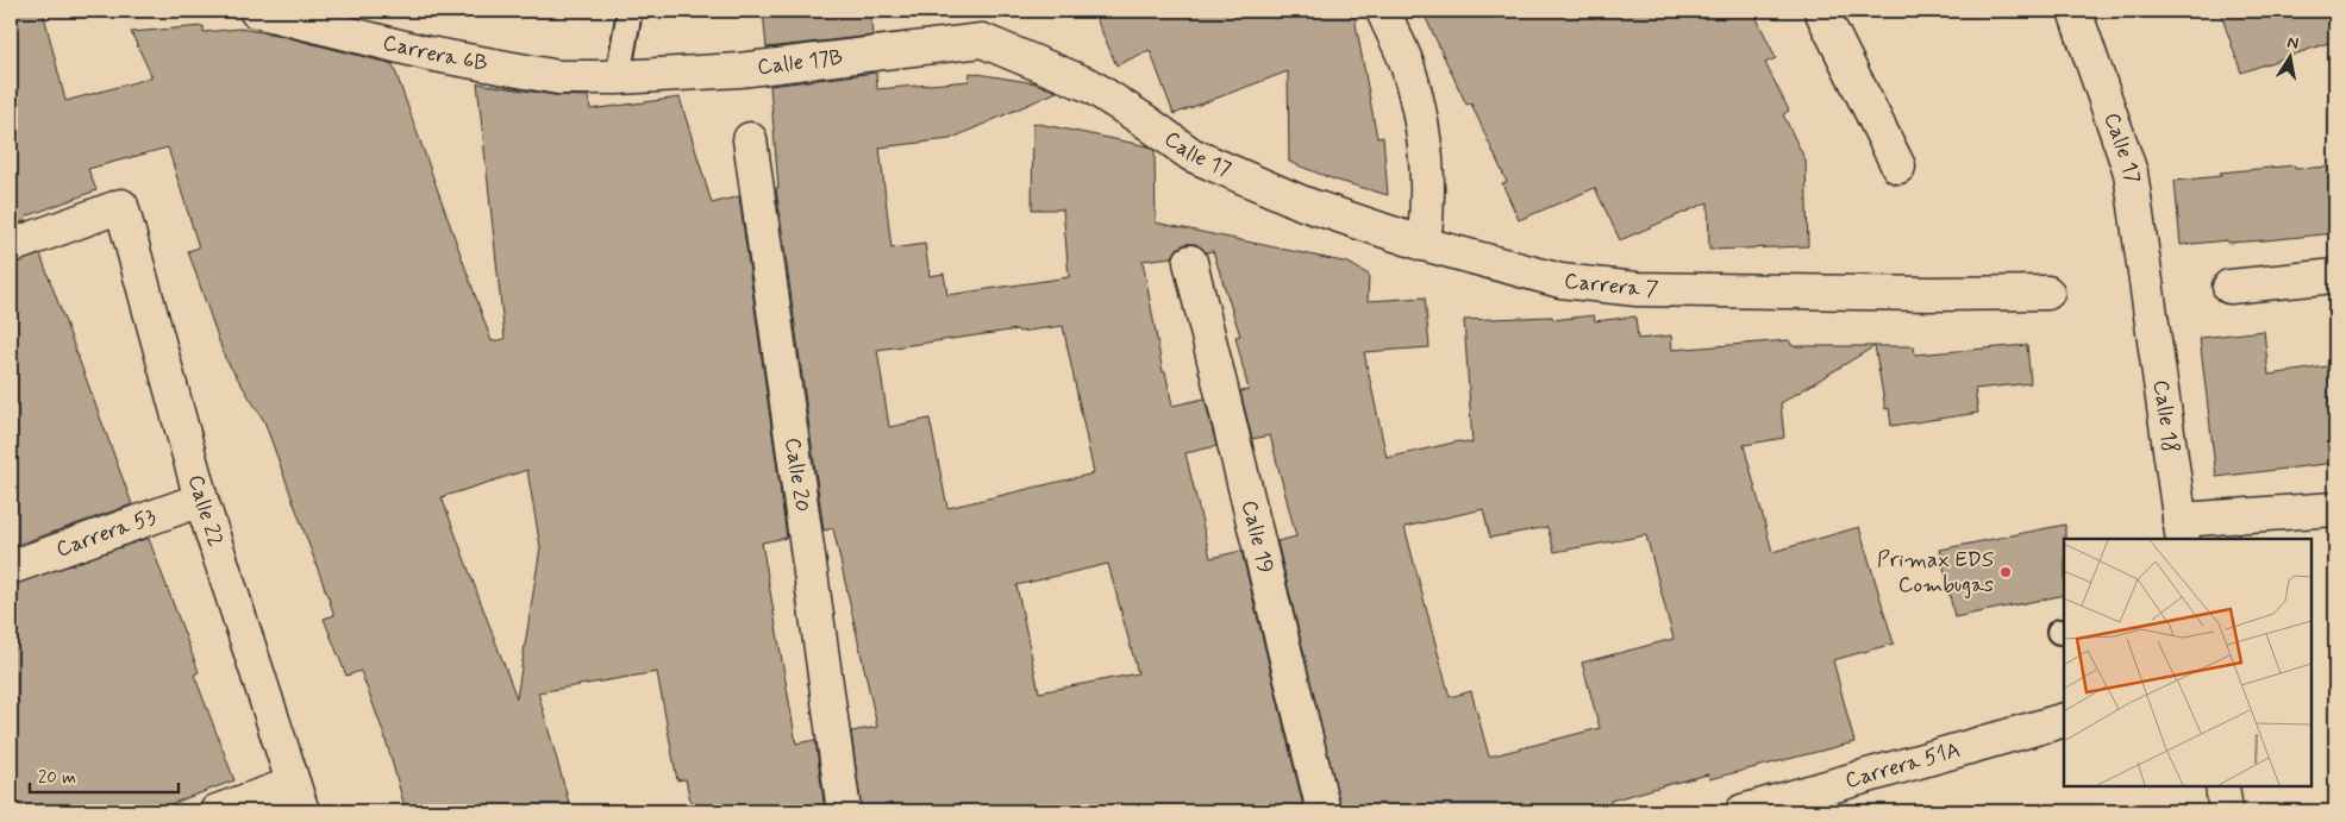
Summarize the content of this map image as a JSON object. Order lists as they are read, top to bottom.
{
  "streets": {
    "street": [
      "Carrera 6B",
      "Calle 17B",
      "Calle 17",
      "Carrera 7",
      "Calle 18",
      "Calle 20",
      "Calle 22",
      "Carrera 53",
      "Calle 19",
      "Carrera 51A"
    ]
  },
  "crossings": [
    ["Carrera 6B", "Calle 17B"],
    ["Calle 17B", "Calle 17"],
    ["Calle 17", "Carrera 7"],
    ["Calle 17", "Calle 18"],
    ["Calle 22", "Carrera 53"]
  ],
  "places": ["Primax EDS Combugas"],
  "scale_bar": "20 m",
  "north": "top"
}
